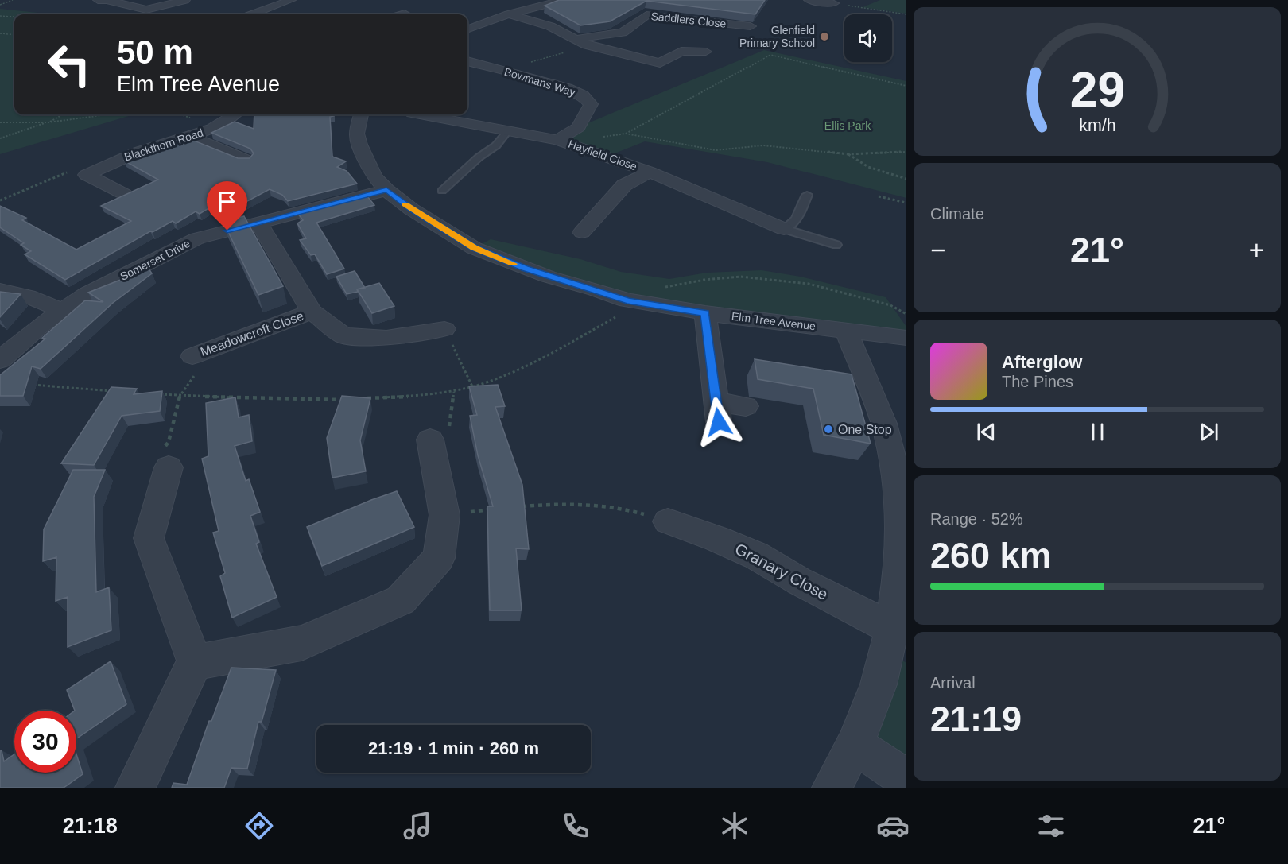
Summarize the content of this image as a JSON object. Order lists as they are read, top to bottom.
{
  "streets": {
    "street": [
      "Saddlers Close",
      "Bowmans Way",
      "Blackthorn Road",
      "Hayfield Close",
      "Somerset Drive",
      "Elm Tree Avenue",
      "Meadowcroft Close",
      "Granary Close"
    ]
  },
  "crossings": [
    ["Bowmans Way", "Hayfield Close"],
    ["Somerset Drive", "Elm Tree Avenue"],
    ["Somerset Drive", "Meadowcroft Close"]
  ],
  "parks": ["Ellis Park"],
  "places": ["Glenfield Primary School", "One Stop"],
  "page": {
    "turn": ["50 m", "Elm Tree Avenue"],
    "tile": [
      "Climate",
      ["Range · 52%", "260 km"],
      ["Arrival", "21:19"]
    ],
    "heat": ["−", "21°", "+"],
    "song": ["Afterglow", "The Pines"],
    "limit": "30",
    "trip": "21:19 · 1 min · 260 m",
    "tabs": ["21:18", "21°"],
    "gauge": ["29", "km/h"]
  }
}
